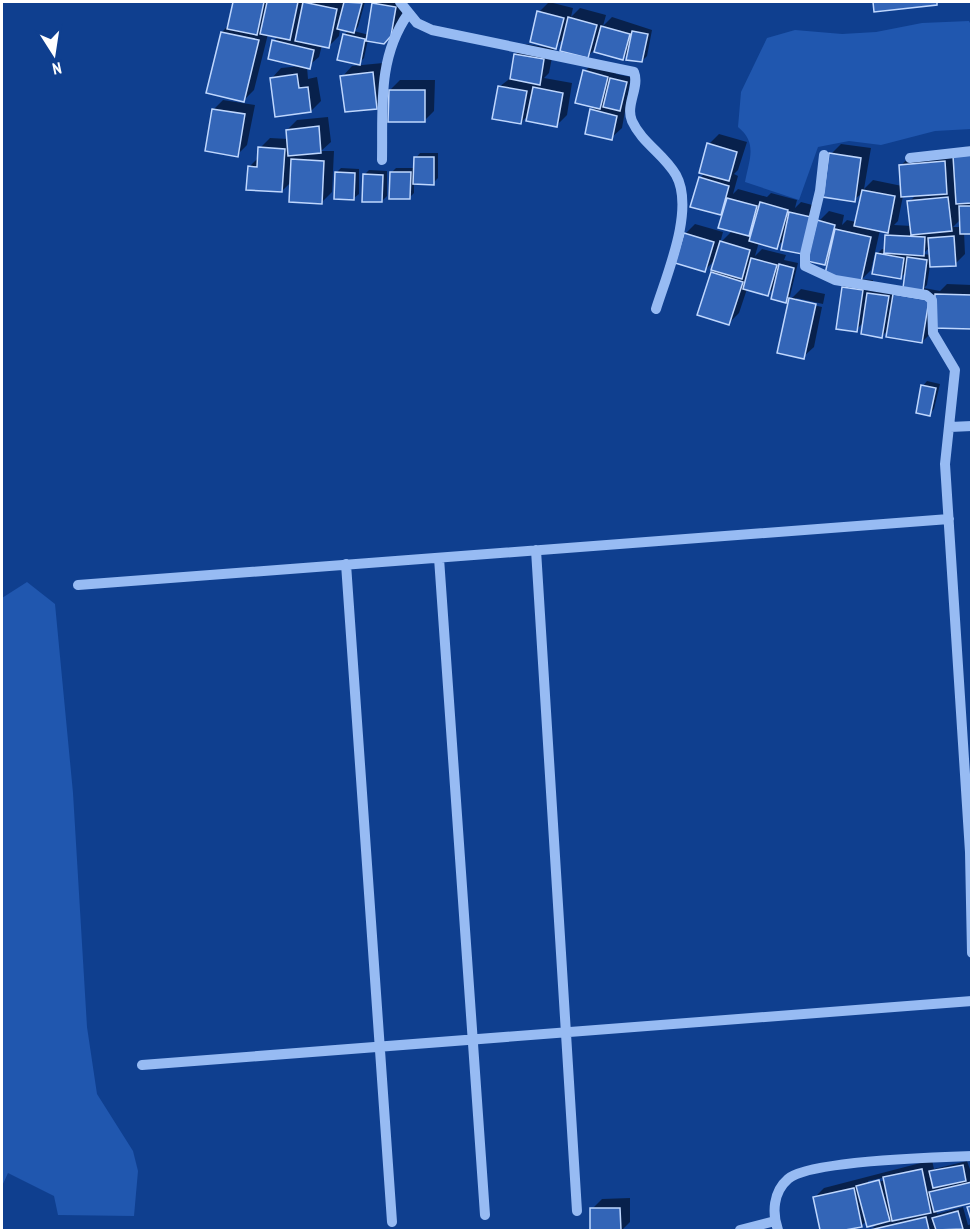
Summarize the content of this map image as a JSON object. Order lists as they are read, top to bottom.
{
  "north": "bottom"
}
